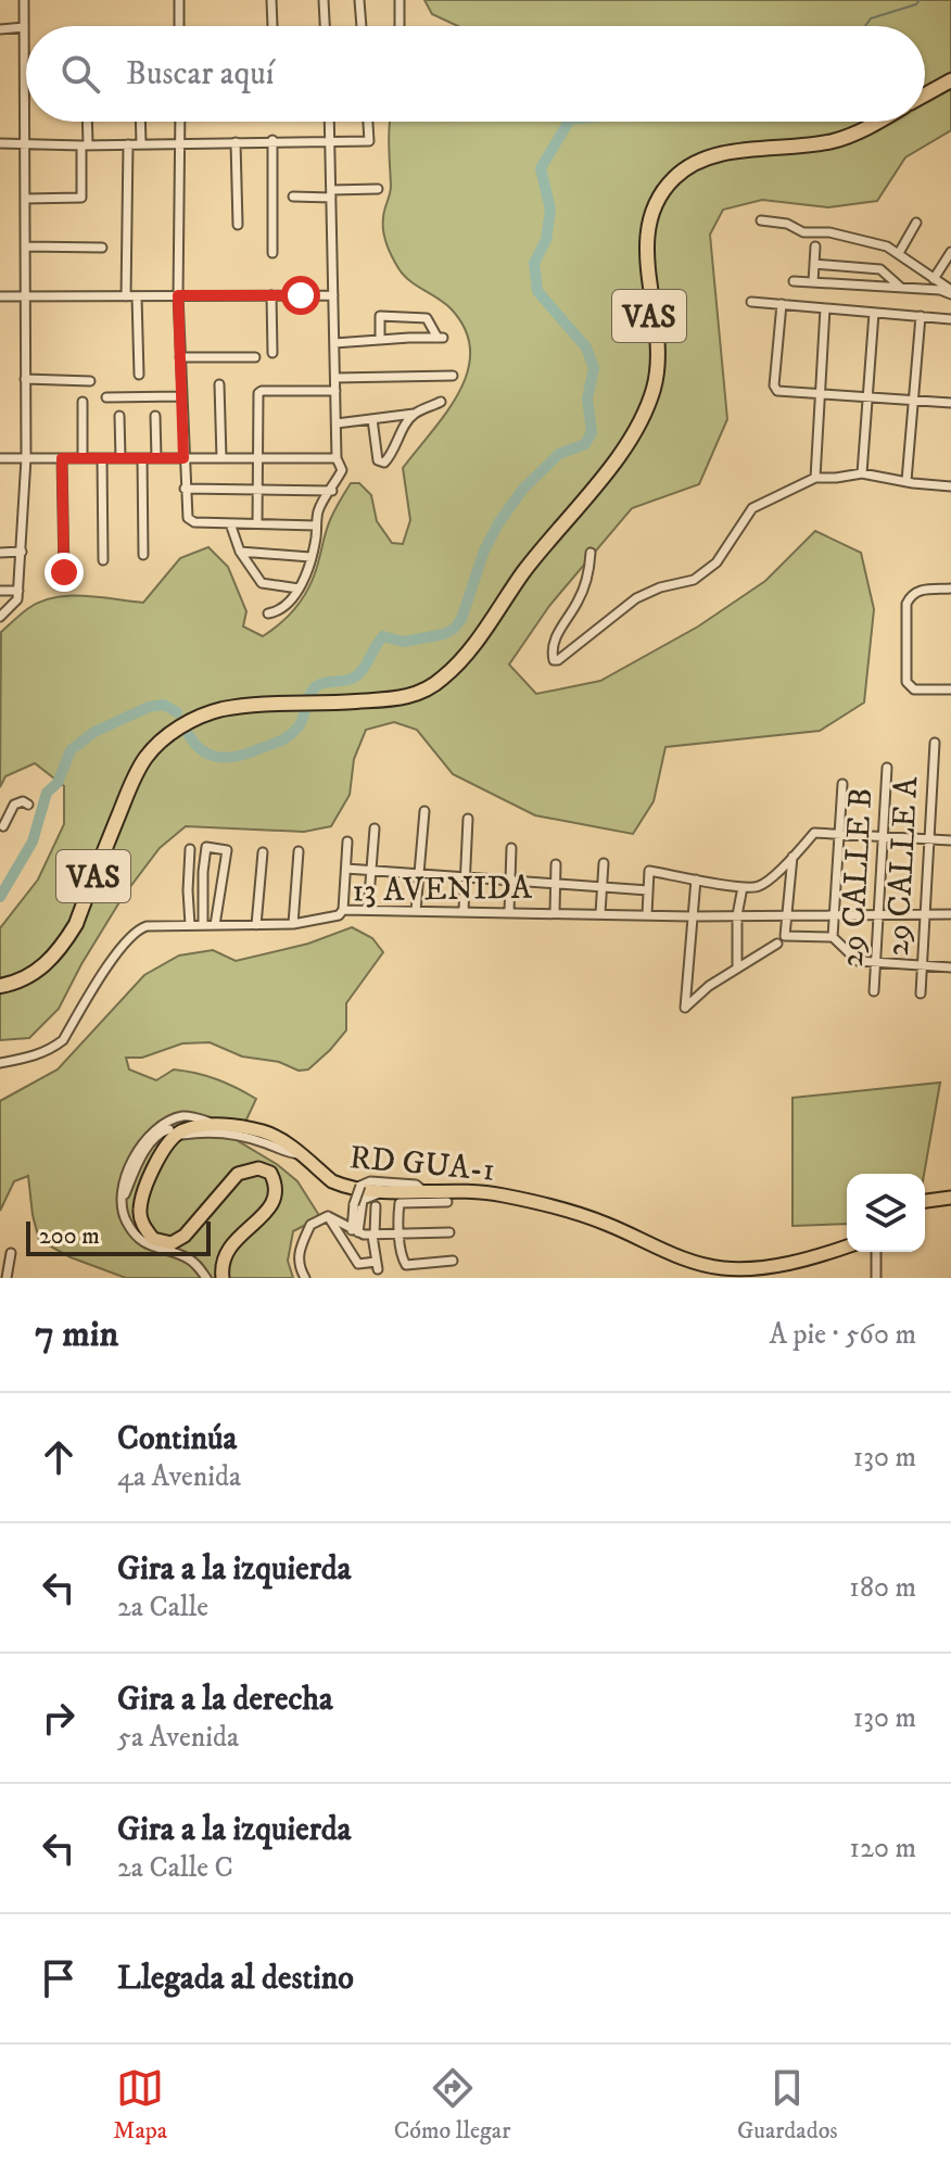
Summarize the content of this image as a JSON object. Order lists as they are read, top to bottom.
{
  "streets": {
    "highway": ["VAS"],
    "main road": ["RD GUA-1"],
    "street": ["29 CALLE A", "29 CALLE B", "13 AVENIDA"]
  },
  "crossings": [
    ["29 CALLE A", "13 AVENIDA"],
    ["29 CALLE B", "13 AVENIDA"]
  ],
  "scale_bar": "200 m",
  "page": {
    "search": "Buscar aquí",
    "scale": "200 m",
    "heading": ["7 min", "A pie · 560 m"],
    "list": [
      ["Continúa", "4a Avenida", "130 m"],
      ["Gira a la izquierda", "2a Calle", "180 m"],
      ["Gira a la derecha", "5a Avenida", "130 m"],
      ["Gira a la izquierda", "2a Calle C", "120 m"],
      "Llegada al destino"
    ],
    "nav": ["Mapa", "Cómo llegar", "Guardados"]
  }
}
